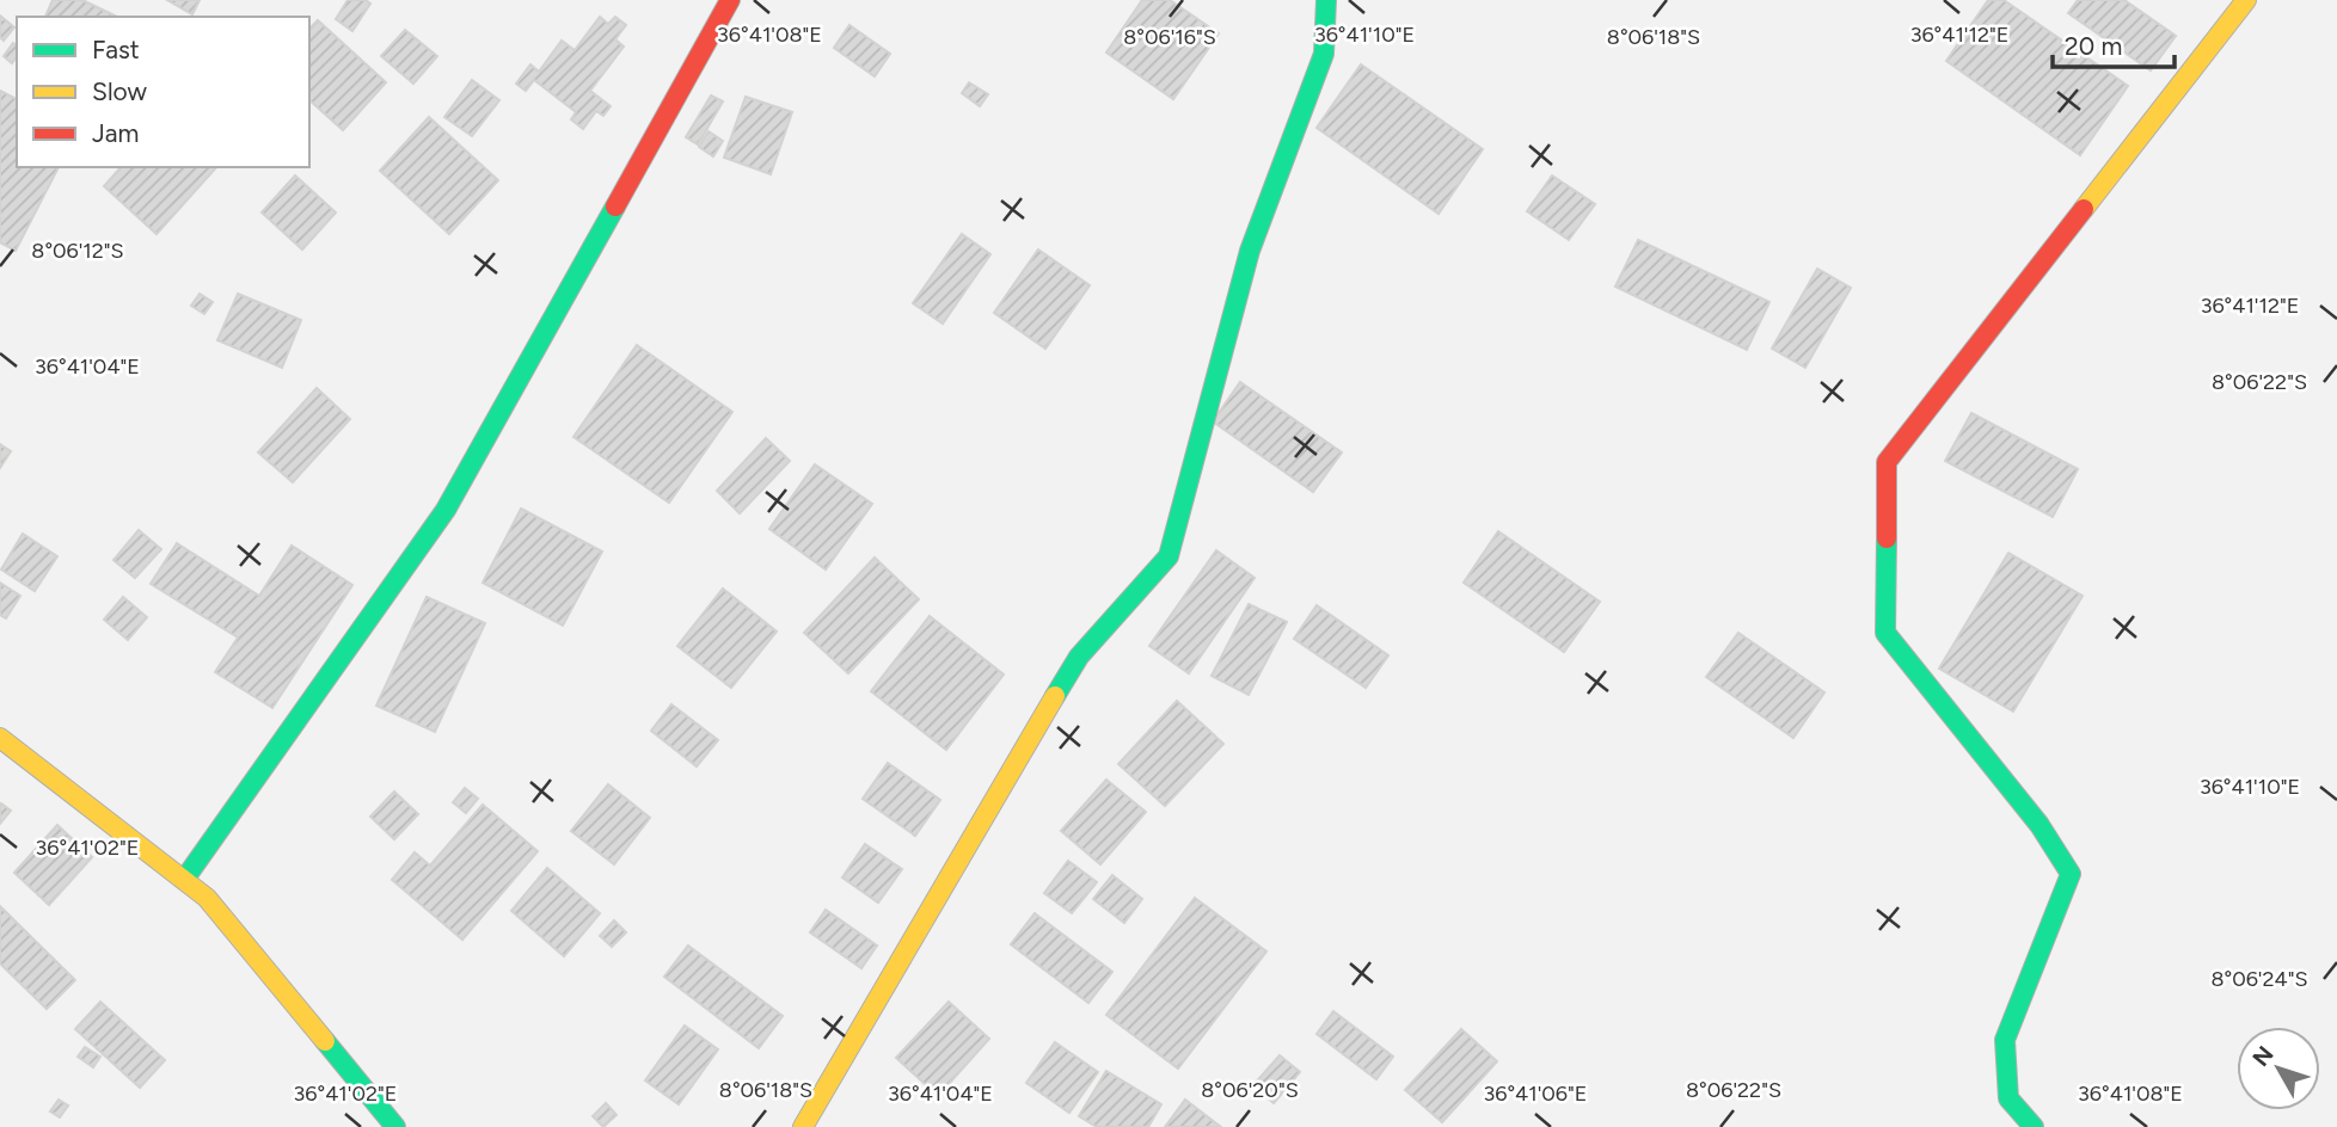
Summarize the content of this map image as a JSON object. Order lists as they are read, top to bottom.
{
  "legend": ["Fast", "Slow", "Jam"],
  "scale_bar": "20 m",
  "north": "top left",
  "coordinates": [
    "36°41'08\"E",
    "36°41'10\"E",
    "36°41'12\"E",
    "8°06'16\"S",
    "8°06'18\"S",
    "8°06'12\"S",
    "36°41'04\"E",
    "8°06'22\"S",
    "36°41'02\"E",
    "8°06'24\"S",
    "8°06'20\"S",
    "36°41'06\"E"
  ]
}
